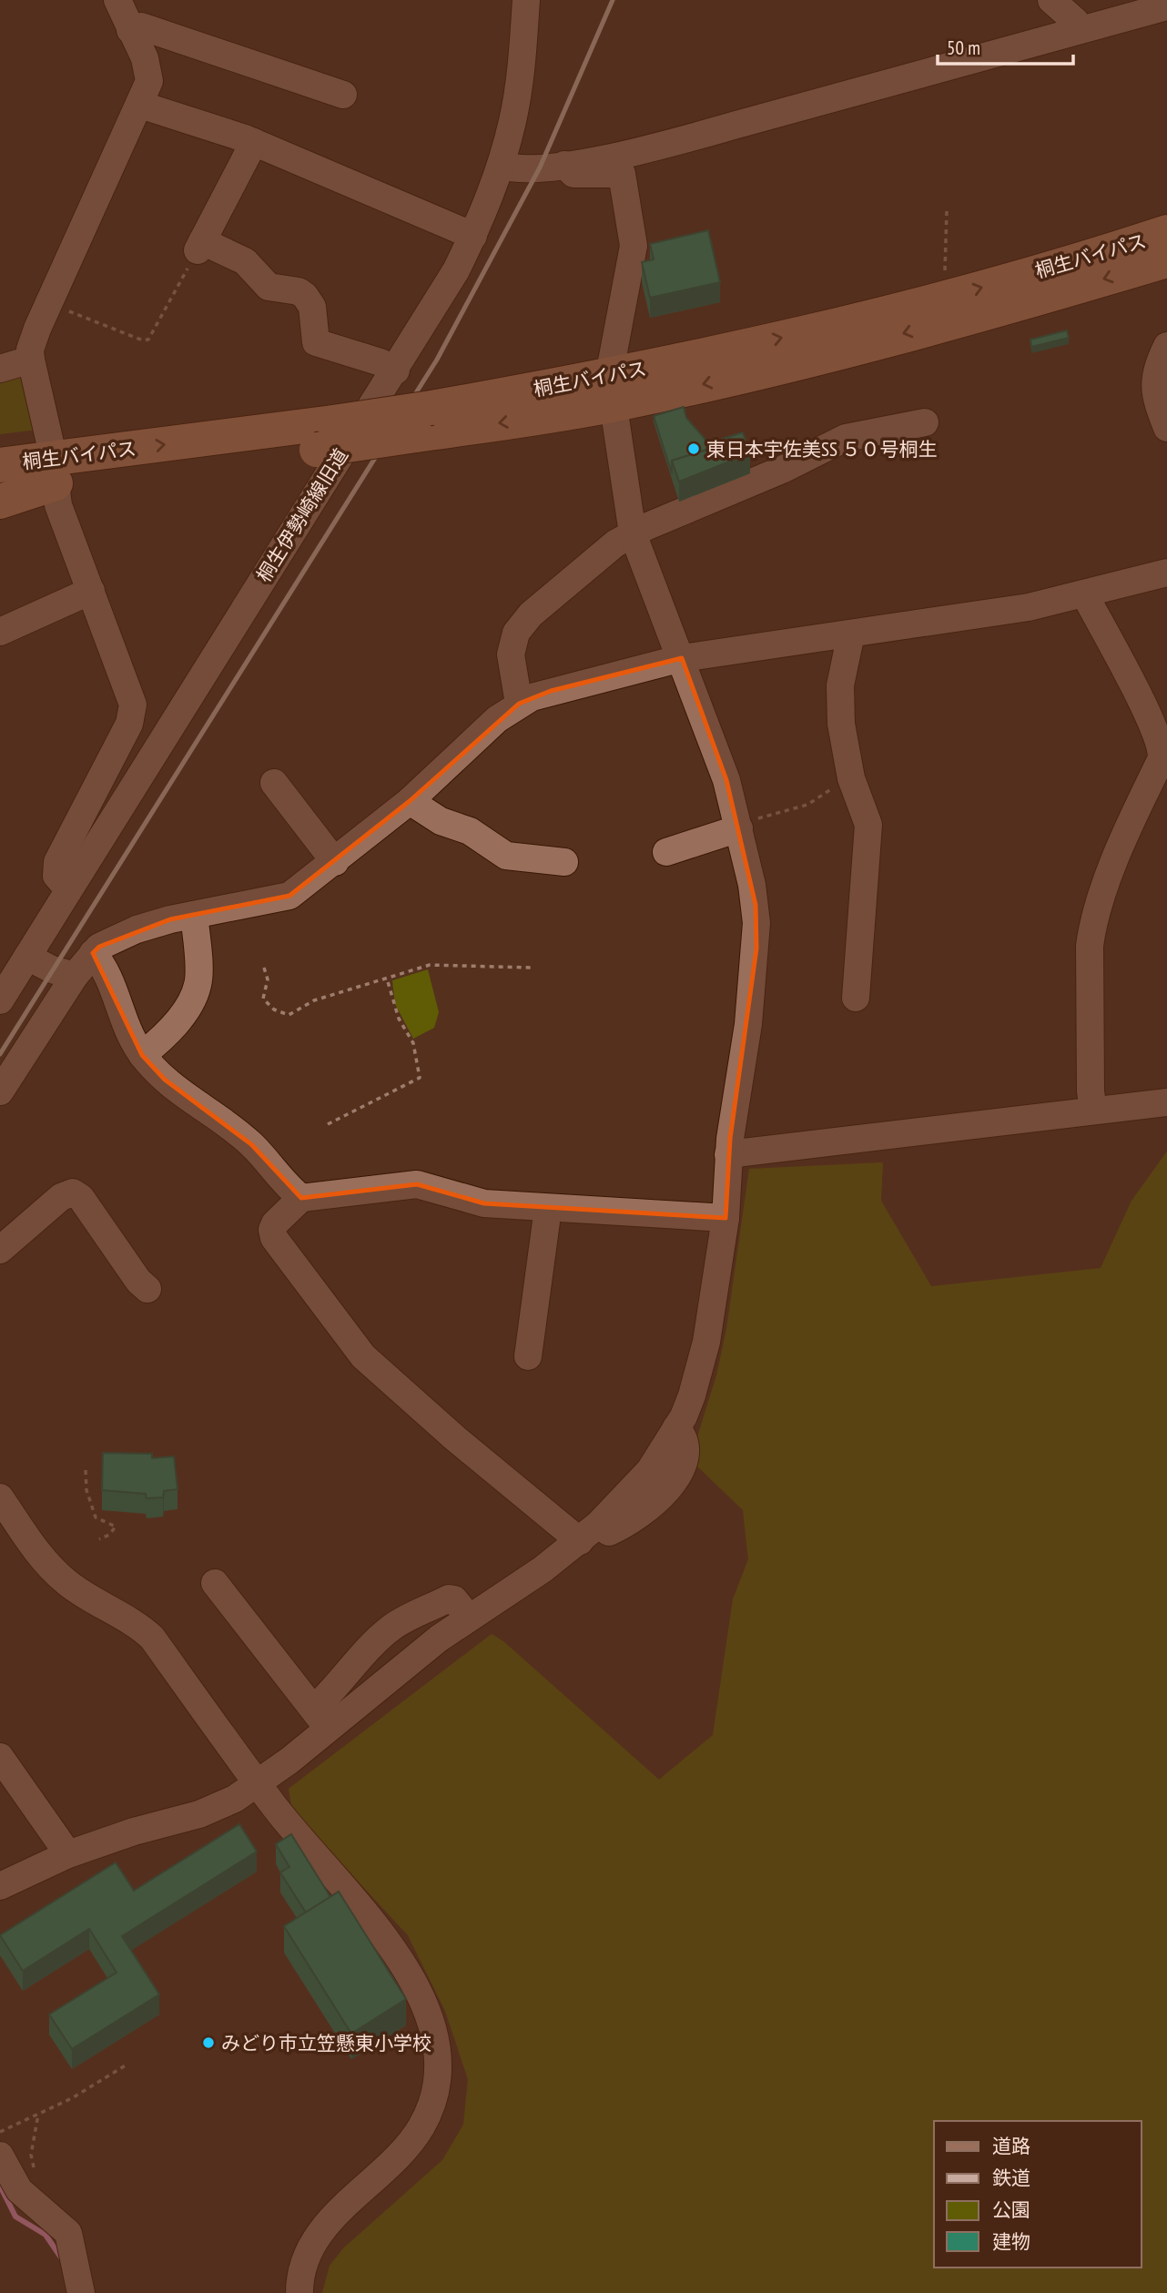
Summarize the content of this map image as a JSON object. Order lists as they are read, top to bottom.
{
  "streets": {
    "highway": ["桐生バイパス"],
    "street": ["桐生伊勢崎線旧道"]
  },
  "places": ["東日本宇佐美SS ５０号桐生", "みどり市立笠懸東小学校"],
  "legend": [
    "道路",
    "鉄道",
    "公園",
    "建物"
  ],
  "scale_bar": "50 m"
}
